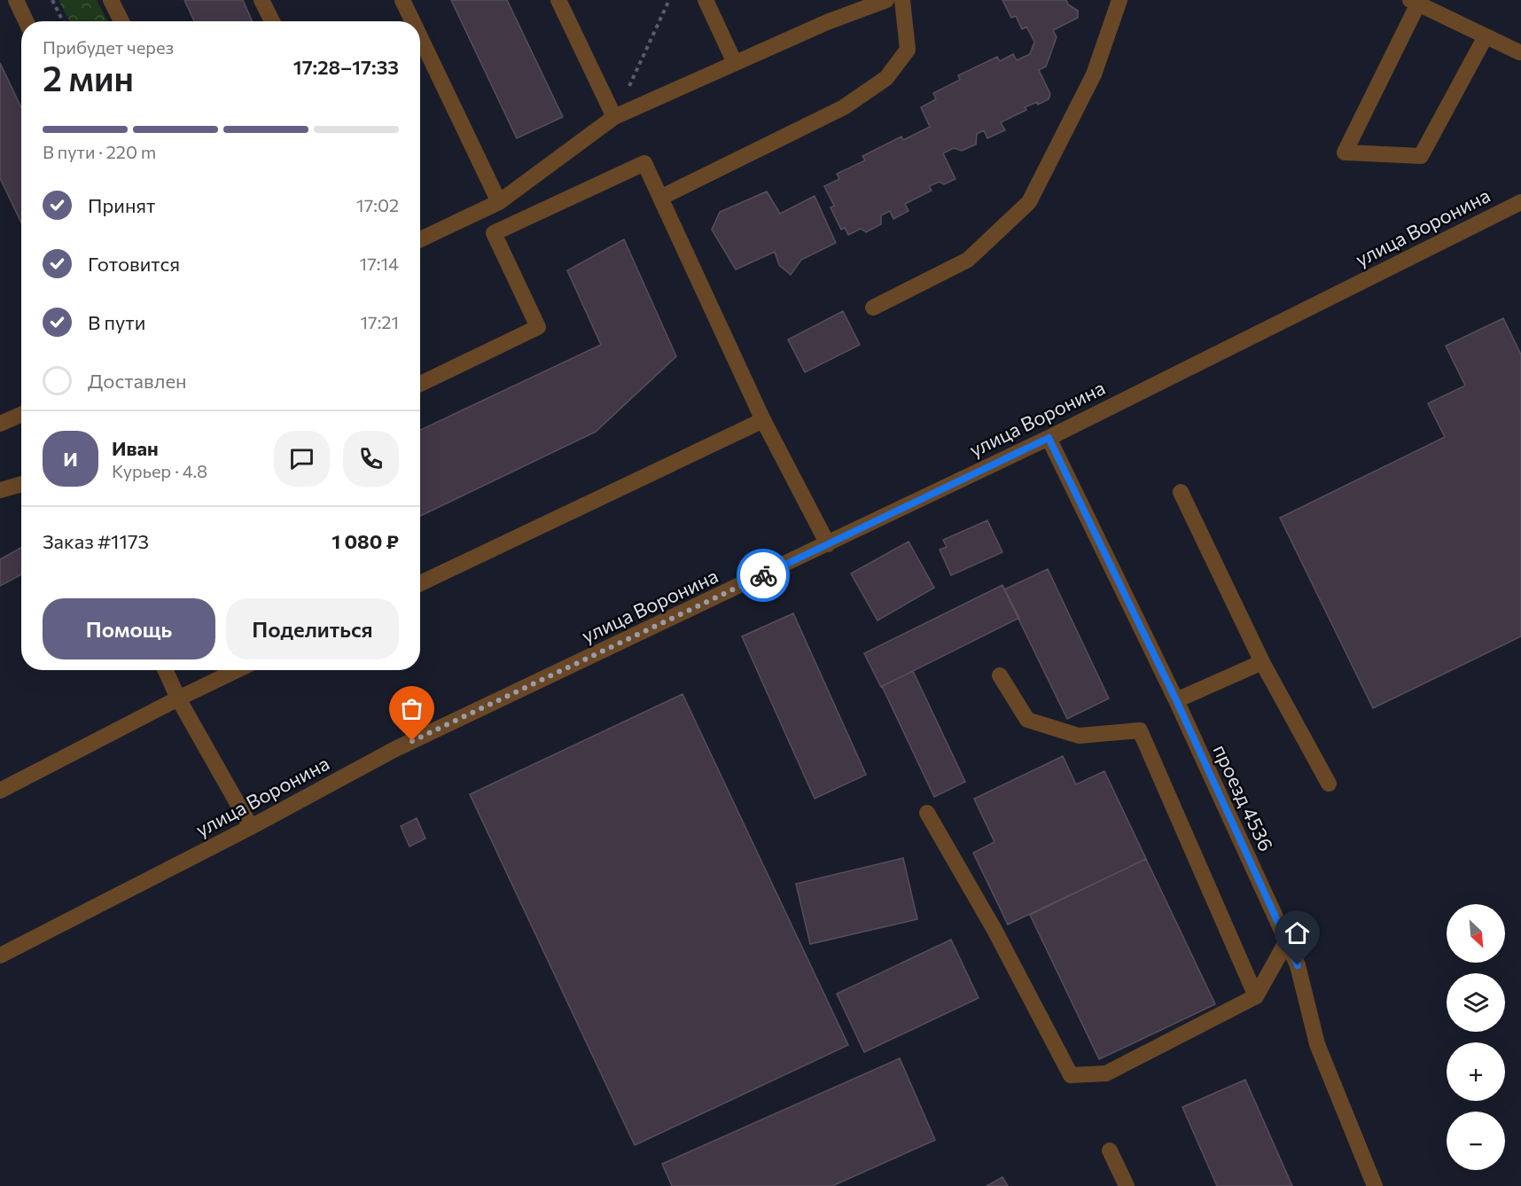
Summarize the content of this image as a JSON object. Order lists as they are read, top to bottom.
{
  "streets": {
    "street": ["улица Воронина", "проезд 4536"]
  },
  "crossings": [
    ["улица Воронина", "проезд 4536"]
  ],
  "north": "bottom right",
  "page": {
    "heading": ["2 мин", "Прибудет через", "17:28–17:33"],
    "panel": [
      "Иван",
      "Курьер · 4.8",
      "Заказ #1173",
      "1 080 ₽"
    ],
    "bar": "В пути · 220 m",
    "list": [
      ["Принят", "17:02"],
      ["Готовится", "17:14"],
      ["В пути", "17:21"],
      "Доставлен"
    ],
    "round": "И",
    "buttons": ["Помощь", "Поделиться"],
    "map_buttons": ["+", "−"]
  }
}
